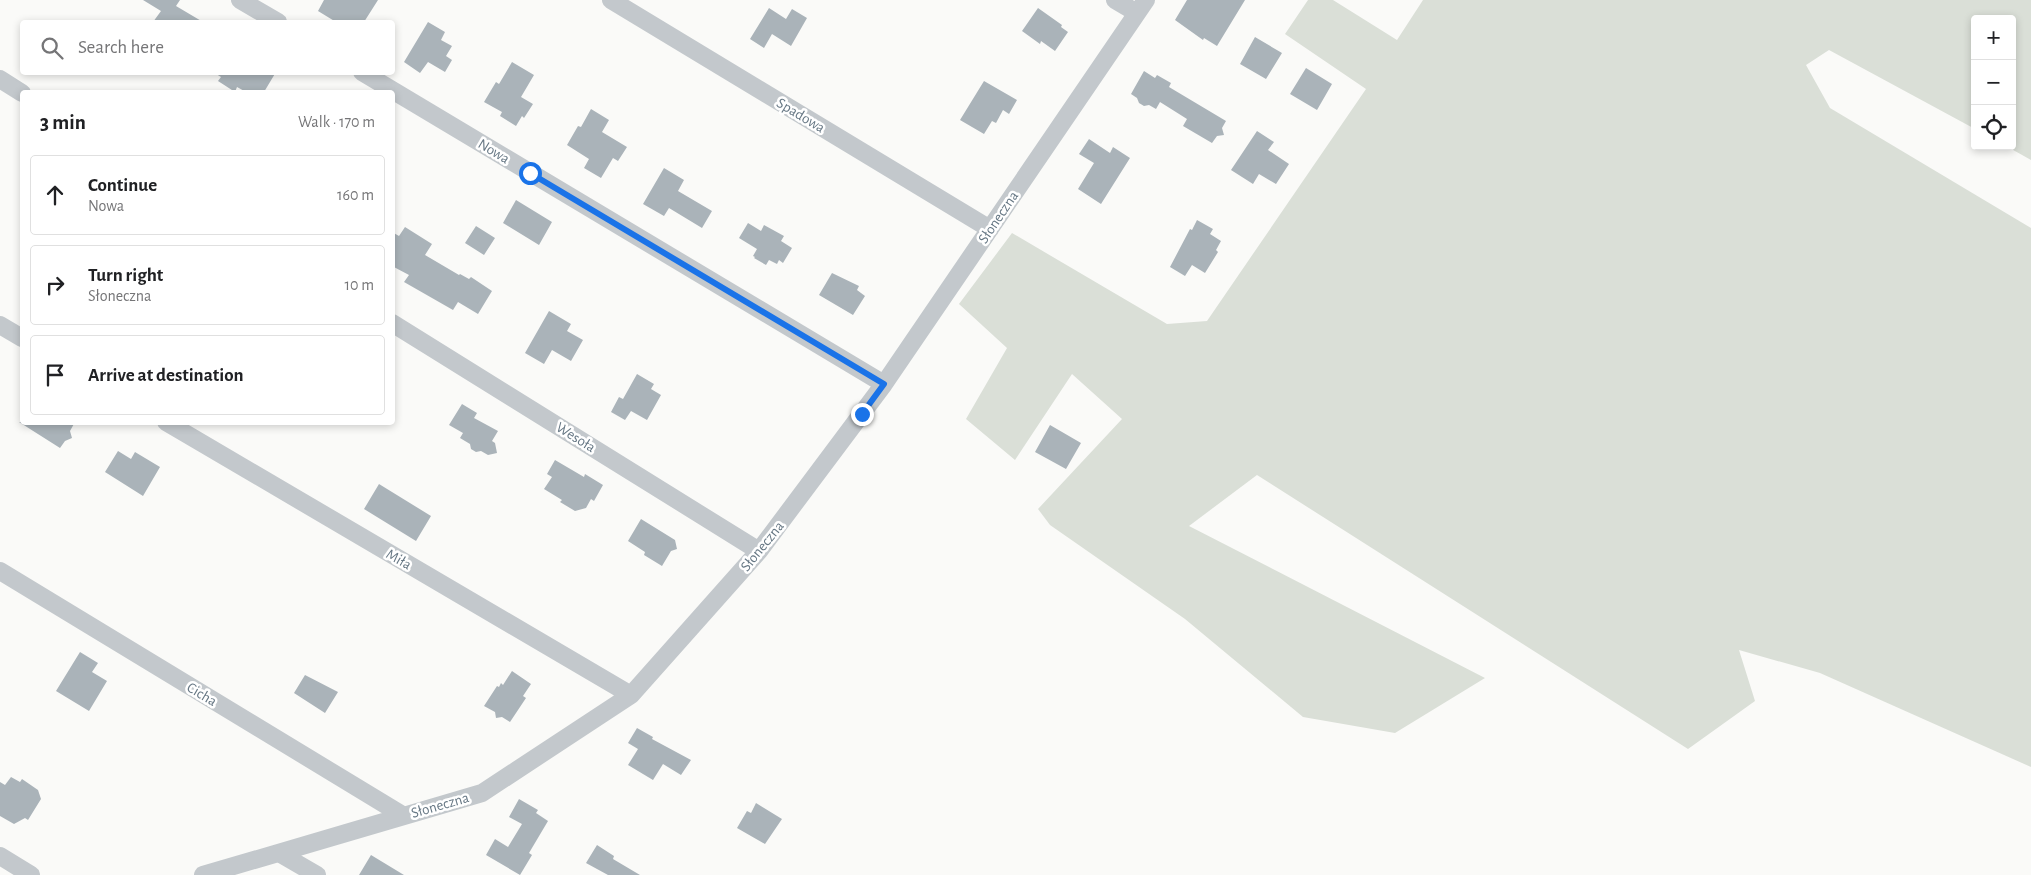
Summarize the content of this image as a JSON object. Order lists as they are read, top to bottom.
{
  "streets": {
    "street": [
      "Spadowa",
      "Nowa",
      "Słoneczna",
      "Wesoła",
      "Miła",
      "Cicha"
    ]
  },
  "crossings": [
    ["Spadowa", "Słoneczna"],
    ["Nowa", "Słoneczna"],
    ["Słoneczna", "Wesoła"],
    ["Słoneczna", "Miła"],
    ["Słoneczna", "Cicha"]
  ],
  "page": {
    "map_buttons": ["+", "−"],
    "search": "Search here",
    "heading": ["3 min", "Walk · 170 m"],
    "list": [
      ["Continue", "Nowa", "160 m"],
      ["Turn right", "Słoneczna", "10 m"],
      "Arrive at destination"
    ]
  }
}
